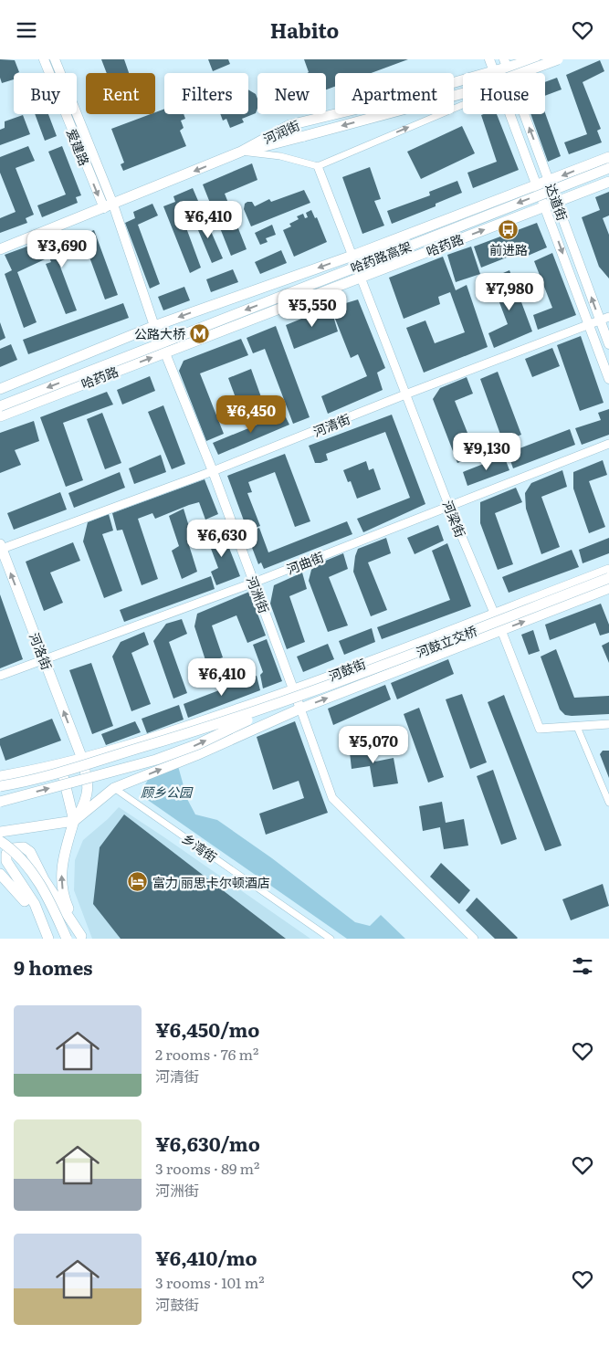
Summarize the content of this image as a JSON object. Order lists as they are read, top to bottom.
{
  "streets": {
    "main road": [
      "河润街",
      "爱建路",
      "达道街",
      "哈药路",
      "哈药路高架",
      "河洲街",
      "河鼓立交桥",
      "河洛街",
      "河鼓街"
    ],
    "street": [
      "河清街",
      "河梁街",
      "河曲街",
      "乡湾街"
    ]
  },
  "crossings": [
    ["河润街", "爱建路"],
    ["河润街", "达道街"],
    ["河润街", "河梁街"],
    ["河润街", "河洲街"],
    ["爱建路", "河洲街"],
    ["达道街", "哈药路"],
    ["达道街", "河清街"],
    ["哈药路", "河梁街"],
    ["哈药路", "河洲街"],
    ["河清街", "河梁街"],
    ["河清街", "河洲街"],
    ["河清街", "河洛街"],
    ["河梁街", "河曲街"],
    ["河梁街", "河鼓街"],
    ["河曲街", "河洲街"],
    ["河曲街", "河洛街"],
    ["河洲街", "河鼓街"],
    ["河洛街", "河鼓街"],
    ["河鼓街", "乡湾街"]
  ],
  "one_way": ["哈药路高架"],
  "parks": ["顾乡公园"],
  "places": {
    "bus stop": ["前进路"],
    "metro station": ["公路大桥"],
    "hotel": ["富力 丽思卡尔顿酒店"]
  },
  "page": {
    "header": "Habito",
    "chip": [
      "Buy",
      "Rent",
      "Filters",
      "New",
      "Apartment",
      "House"
    ],
    "price": [
      "¥6,410",
      "¥3,690",
      "¥7,980",
      "¥5,550",
      "¥6,450",
      "¥9,130",
      "¥6,630",
      "¥6,410",
      "¥5,070"
    ],
    "heading": "9 homes",
    "list": [
      {
        "name": "¥6,450/mo",
        "note": "2 rooms · 76 m² · 河清街"
      },
      {
        "name": "¥6,630/mo",
        "note": "3 rooms · 89 m² · 河洲街"
      },
      {
        "name": "¥6,410/mo",
        "note": "3 rooms · 101 m² · 河鼓街"
      }
    ]
  }
}
